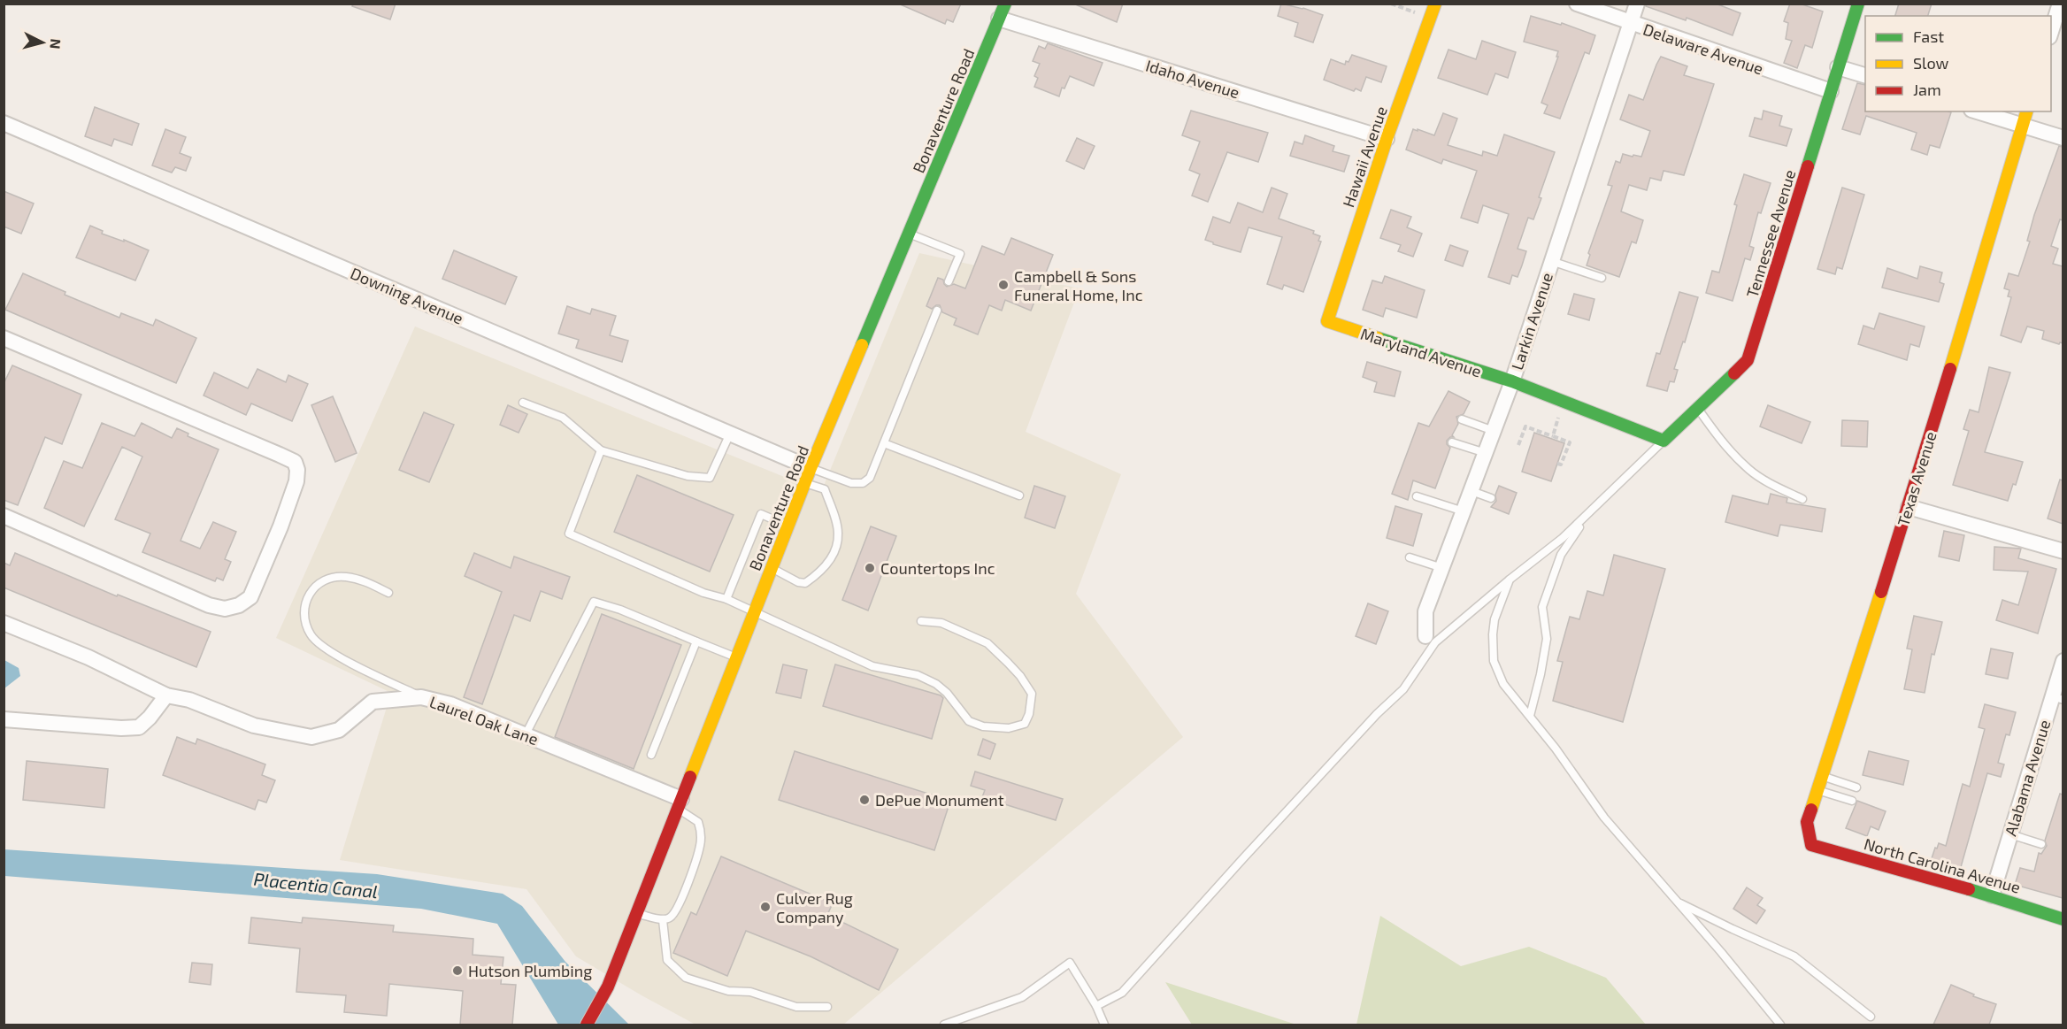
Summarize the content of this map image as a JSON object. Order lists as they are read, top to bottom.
{
  "streets": {
    "street": [
      "Delaware Avenue",
      "Idaho Avenue",
      "Bonaventure Road",
      "Hawaii Avenue",
      "Tennessee Avenue",
      "Downing Avenue",
      "Larkin Avenue",
      "Maryland Avenue",
      "Texas Avenue",
      "Laurel Oak Lane",
      "Alabama Avenue",
      "North Carolina Avenue"
    ]
  },
  "crossings": [
    ["Delaware Avenue", "Tennessee Avenue"],
    ["Delaware Avenue", "Larkin Avenue"],
    ["Idaho Avenue", "Bonaventure Road"],
    ["Idaho Avenue", "Hawaii Avenue"],
    ["Bonaventure Road", "Downing Avenue"],
    ["Bonaventure Road", "Laurel Oak Lane"],
    ["Hawaii Avenue", "Maryland Avenue"],
    ["Tennessee Avenue", "Maryland Avenue"],
    ["Larkin Avenue", "Maryland Avenue"],
    ["Texas Avenue", "North Carolina Avenue"],
    ["Alabama Avenue", "North Carolina Avenue"]
  ],
  "water": ["Placentia Canal"],
  "places": [
    "Campbell & Sons Funeral Home, Inc",
    "Countertops Inc",
    "DePue Monument",
    "Culver Rug Company",
    "Hutson Plumbing"
  ],
  "legend": ["Fast", "Slow", "Jam"],
  "north": "right"
}
